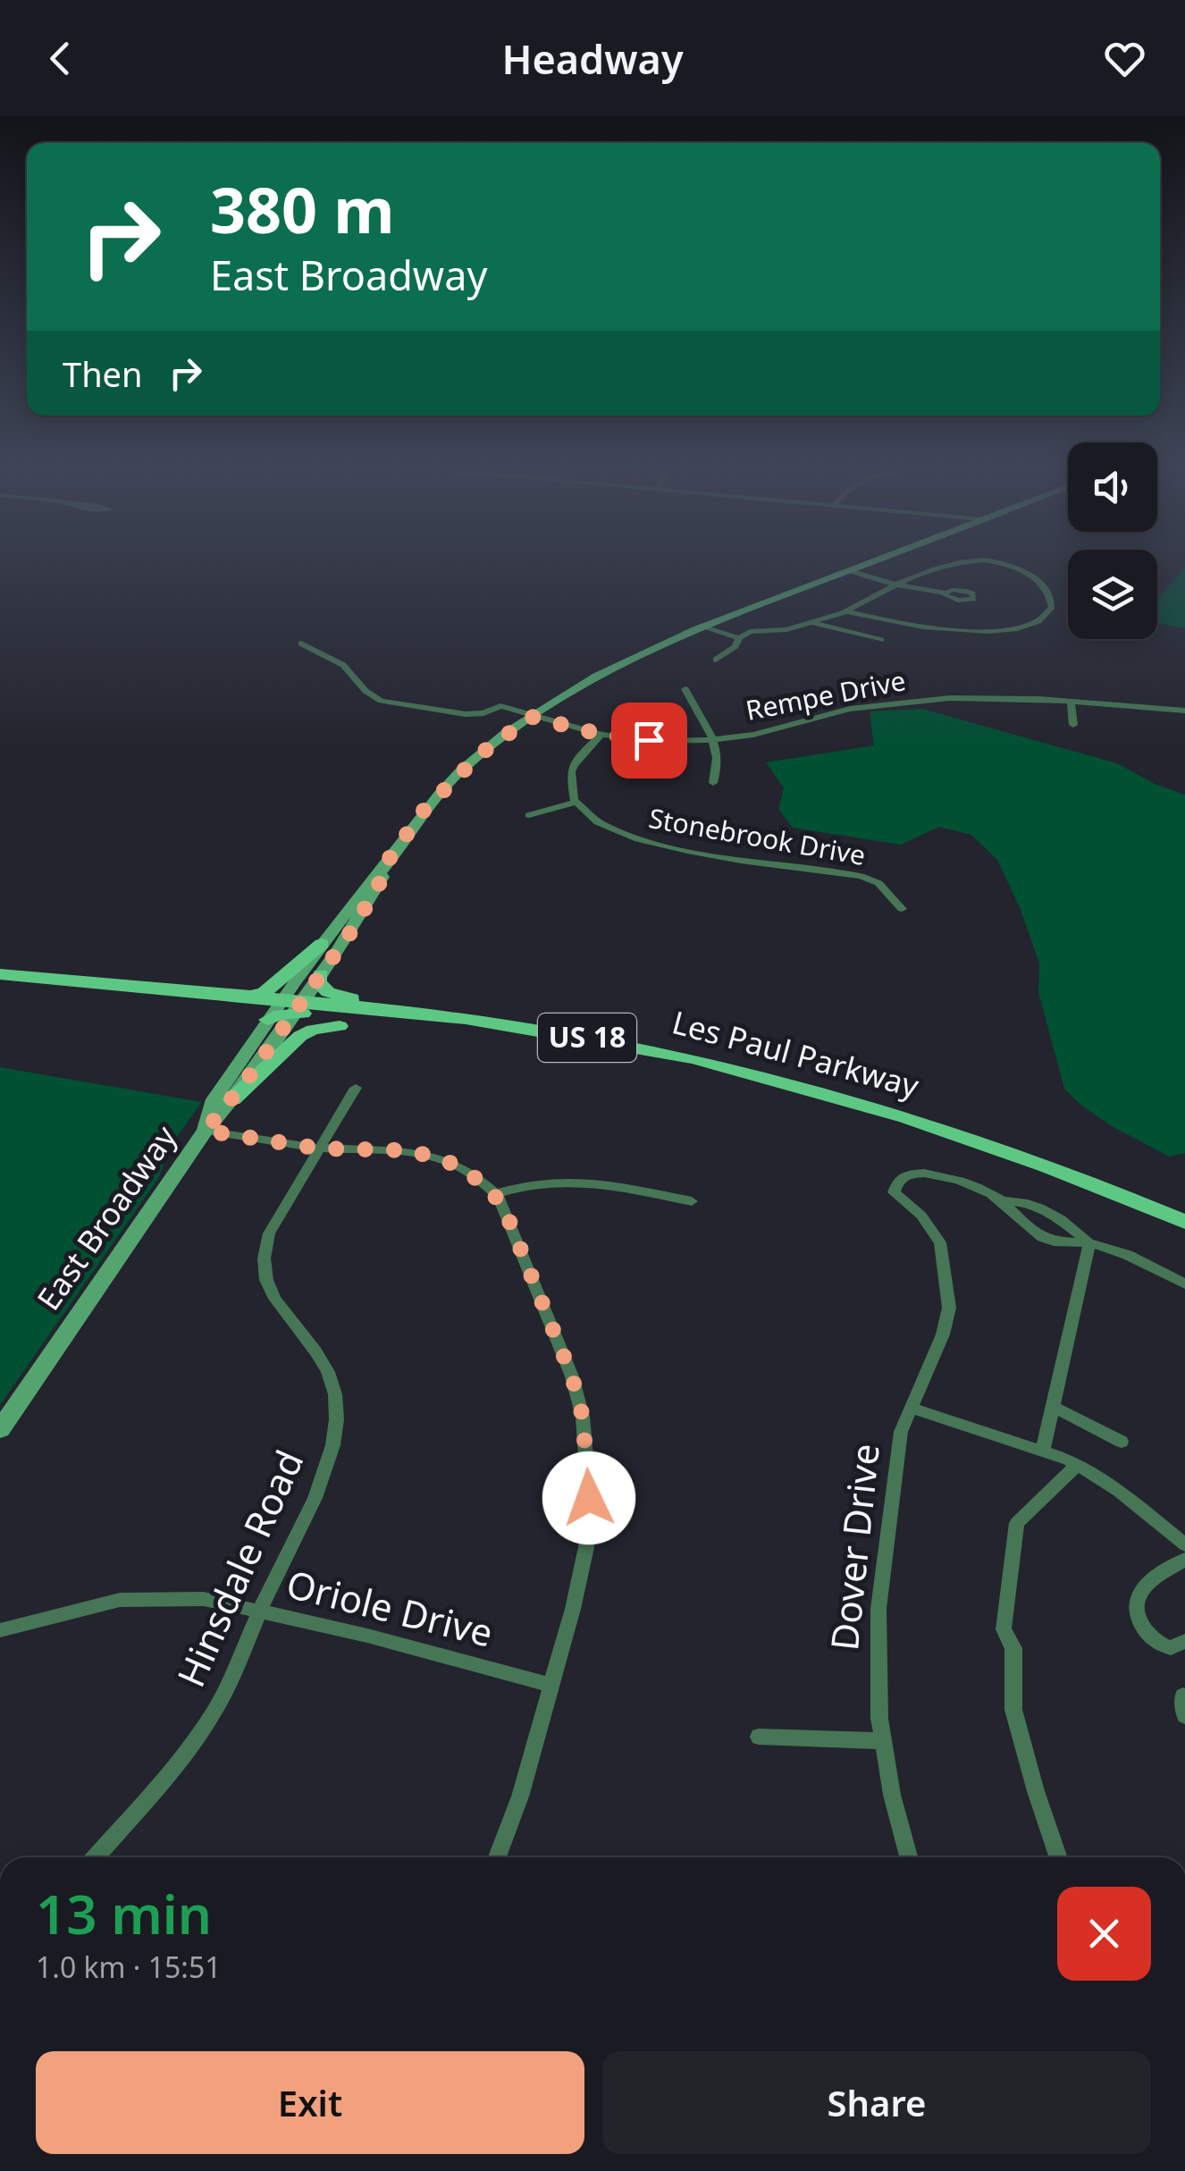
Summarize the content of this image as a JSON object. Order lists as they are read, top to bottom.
{
  "streets": {
    "main road": ["US 18", "Les Paul Parkway", "East Broadway"],
    "street": [
      "Rempe Drive",
      "Stonebrook Drive",
      "Dover Drive",
      "Hinsdale Road",
      "Oriole Drive"
    ]
  },
  "crossings": [
    ["Rempe Drive", "East Broadway"],
    ["Les Paul Parkway", "East Broadway"],
    ["Hinsdale Road", "Oriole Drive"]
  ],
  "page": {
    "header": "Headway",
    "turn": ["380 m", "East Broadway"],
    "then": "Then",
    "heading": ["13 min", "1.0 km · 15:51"],
    "buttons": ["Exit", "Share"]
  }
}
